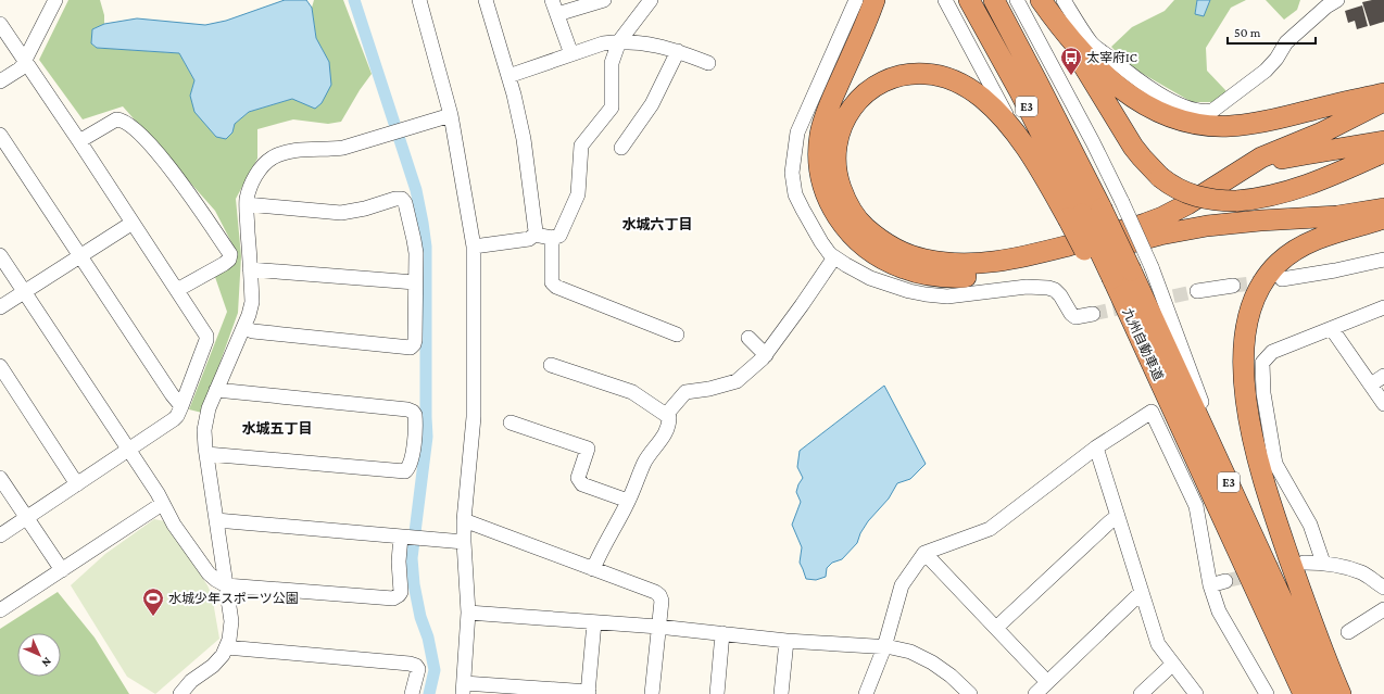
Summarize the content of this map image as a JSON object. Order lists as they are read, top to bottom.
{
  "streets": {
    "highway": ["E3", "九州自動車道"]
  },
  "districts": ["水城六丁目", "水城五丁目"],
  "places": {
    "bus stop": ["太宰府IC"],
    "sports": ["水城少年スポーツ公園"]
  },
  "scale_bar": "50 m",
  "north": "bottom right"
}
